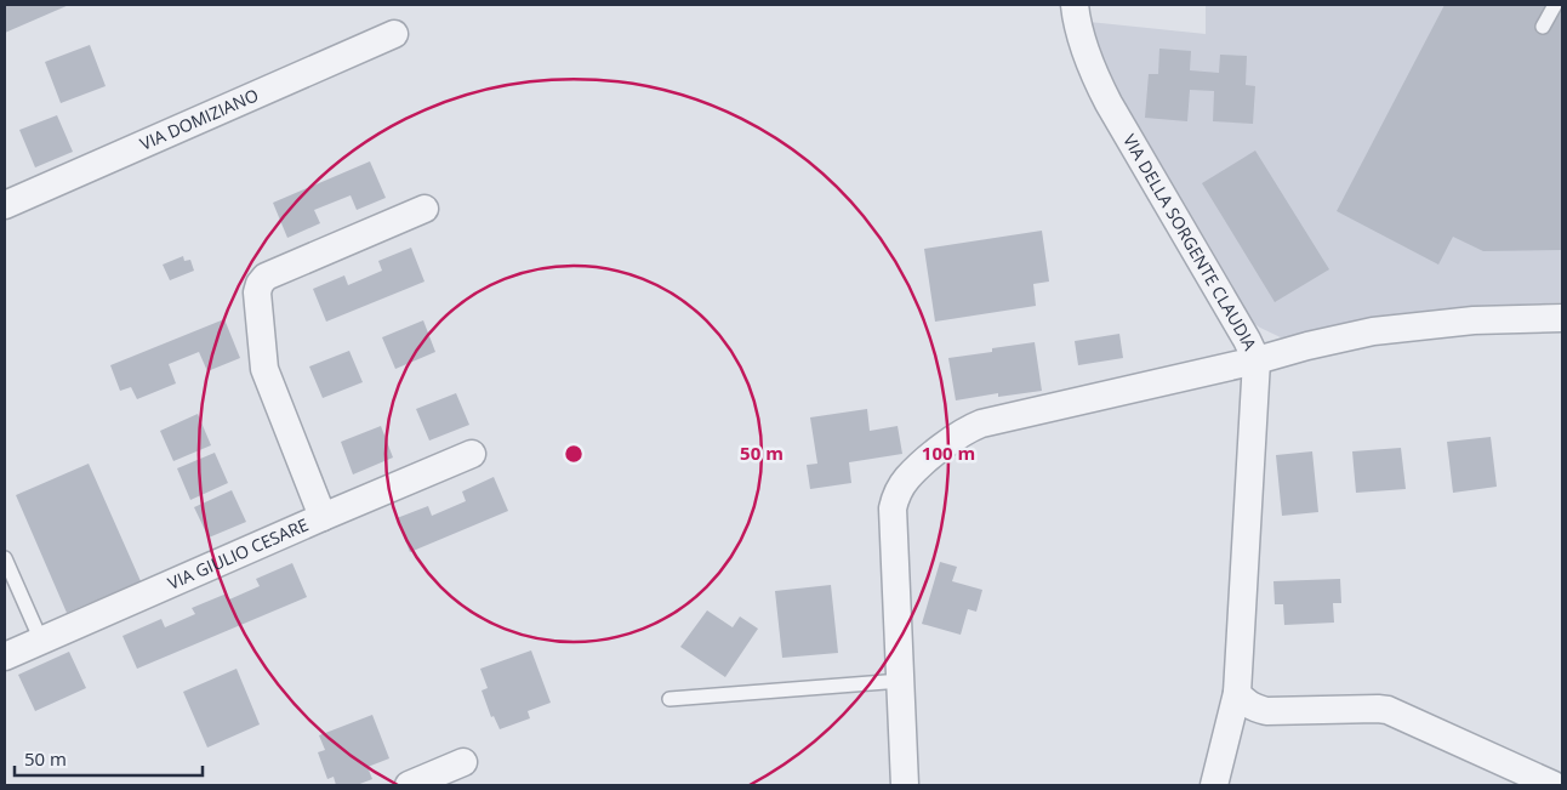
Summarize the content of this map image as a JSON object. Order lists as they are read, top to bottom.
{
  "streets": {
    "street": ["VIA DOMIZIANO", "VIA DELLA SORGENTE CLAUDIA", "VIA GIULIO CESARE"]
  },
  "scale_bar": "50 m",
  "rings": ["50 m", "100 m"]
}
